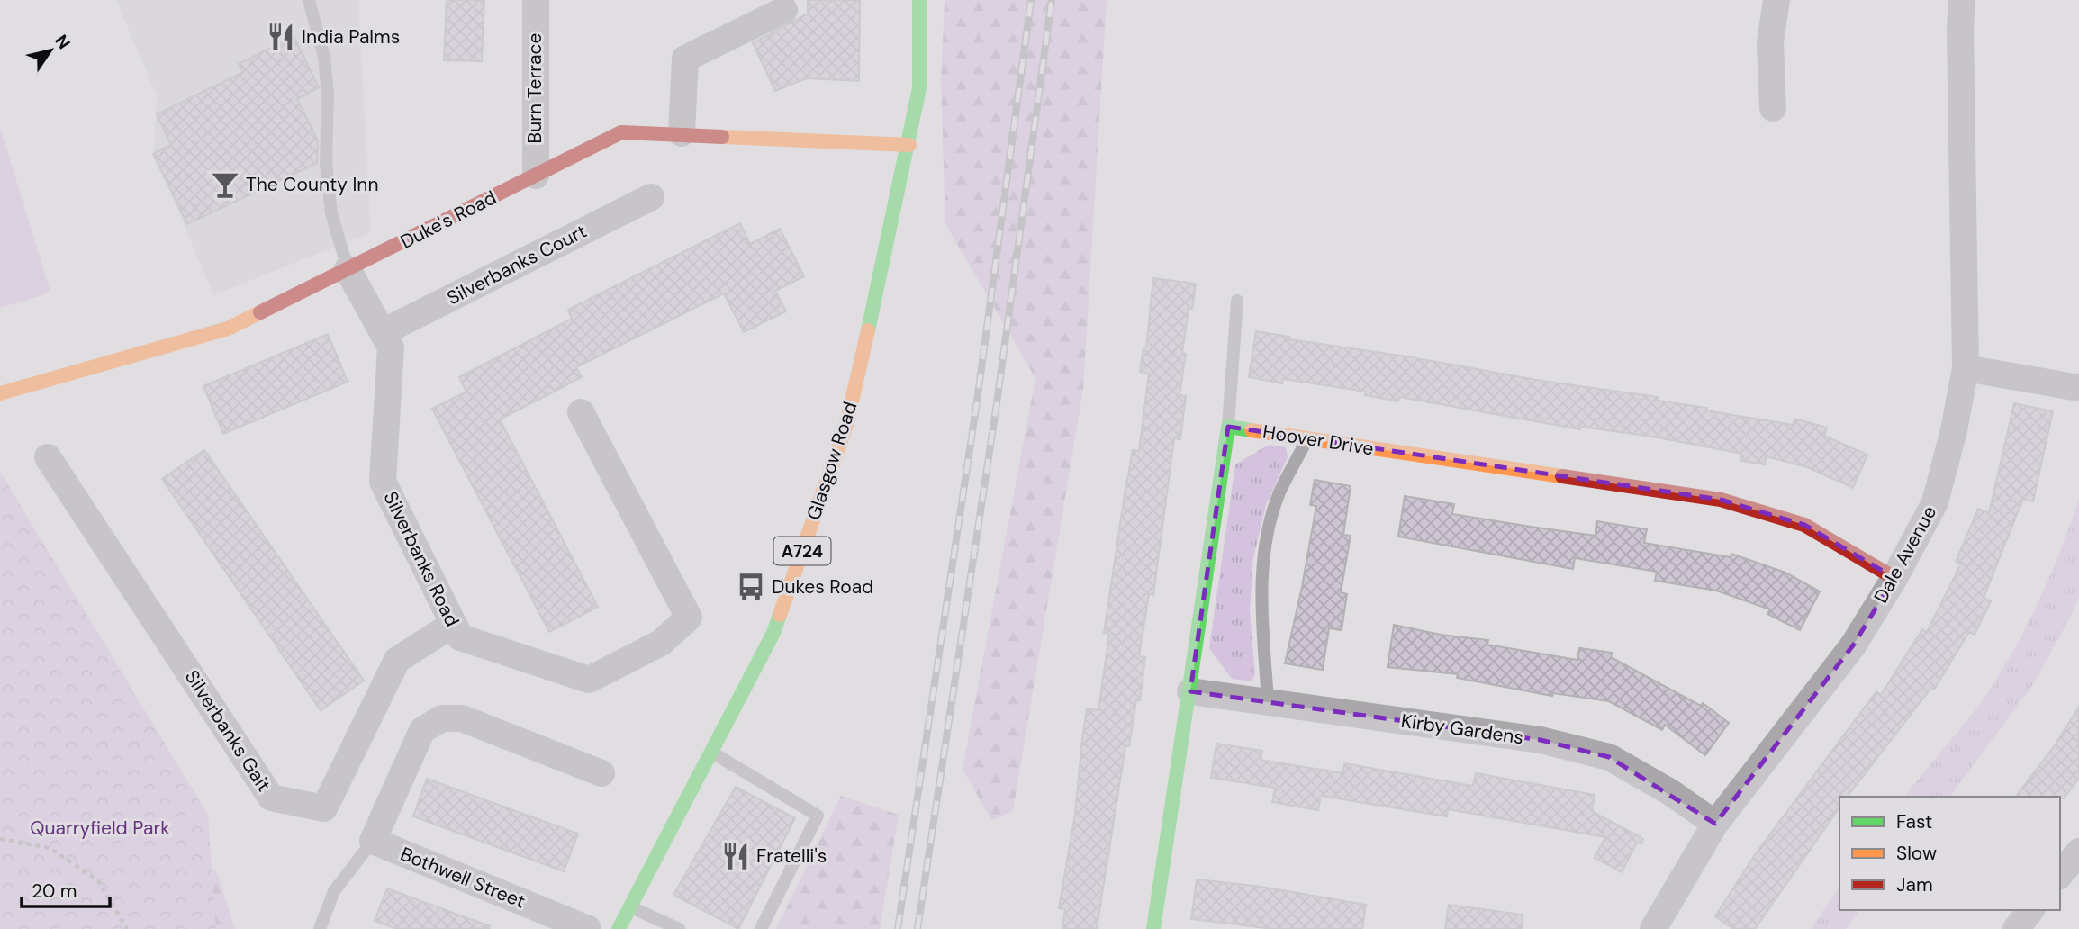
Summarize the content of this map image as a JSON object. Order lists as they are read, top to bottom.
{
  "streets": {
    "main road": [
      "Duke's Road",
      "Hoover Drive",
      "Glasgow Road",
      "A724"
    ],
    "street": [
      "Burn Terrace",
      "Silverbanks Court",
      "Dale Avenue",
      "Silverbanks Road",
      "Kirby Gardens",
      "Silverbanks Gait",
      "Bothwell Street"
    ]
  },
  "crossings": [
    ["Burn Terrace", "Duke's Road"],
    ["Duke's Road", "Glasgow Road"],
    ["Duke's Road", "A724"],
    ["Duke's Road", "Silverbanks Road"],
    ["Silverbanks Court", "Silverbanks Road"],
    ["Hoover Drive", "Dale Avenue"],
    ["Glasgow Road", "A724"],
    ["Dale Avenue", "Kirby Gardens"],
    ["Silverbanks Road", "Silverbanks Gait"]
  ],
  "parks": ["Quarryfield Park"],
  "places": {
    "restaurant": ["India Palms", "Fratelli's"],
    "bar": ["The County Inn"],
    "bus stop": ["Dukes Road"]
  },
  "legend": ["Fast", "Slow", "Jam"],
  "scale_bar": "20 m",
  "north": "top right"
}
